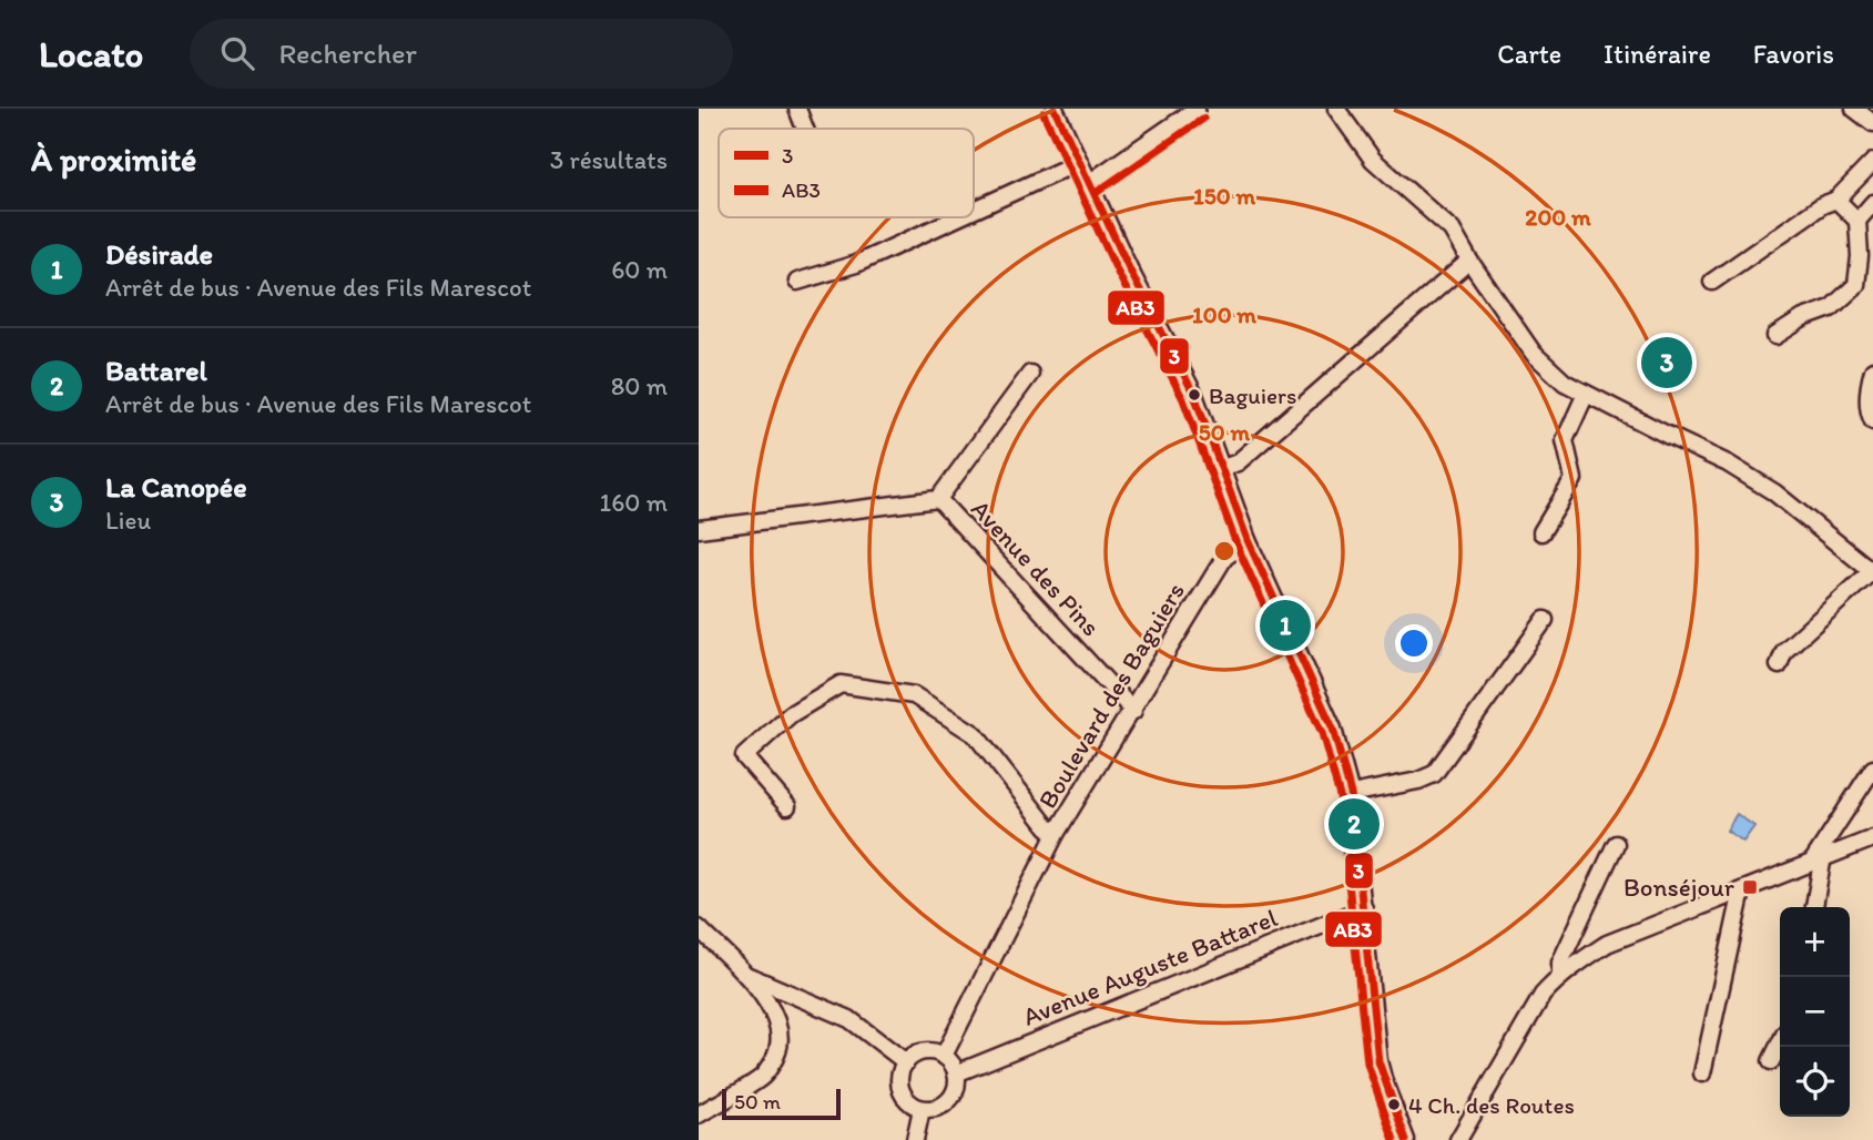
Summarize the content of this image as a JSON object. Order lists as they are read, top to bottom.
{
  "streets": {
    "street": ["Avenue des Pins", "Boulevard des Baguiers", "Avenue Auguste Battarel"]
  },
  "crossings": [
    ["Avenue des Pins", "Boulevard des Baguiers"],
    ["Boulevard des Baguiers", "Avenue Auguste Battarel"]
  ],
  "places": {
    "other": ["Baguiers", "4 Ch. des Routes"],
    "transit": ["Bonséjour"]
  },
  "lines": ["transit line 3", "transit line AB3"],
  "legend": ["3", "AB3"],
  "scale_bar": "50 m",
  "page": {
    "header": "Locato",
    "search": "Rechercher",
    "nav": ["Carte", "Itinéraire", "Favoris"],
    "heading": ["À proximité", "3 résultats"],
    "list": [
      {
        "mark": "1",
        "name": "Désirade",
        "note": "Arrêt de bus · Avenue des Fils Marescot",
        "value": "60 m"
      },
      {
        "mark": "2",
        "name": "Battarel",
        "note": "Arrêt de bus · Avenue des Fils Marescot",
        "value": "80 m"
      },
      {
        "mark": "3",
        "name": "La Canopée",
        "note": "Lieu",
        "value": "160 m"
      }
    ],
    "pins": ["3", "1", "2"],
    "map_buttons": ["+", "−"],
    "scale": "50 m"
  },
  "rings": [
    "150 m",
    "200 m",
    "100 m",
    "50 m"
  ]
}
